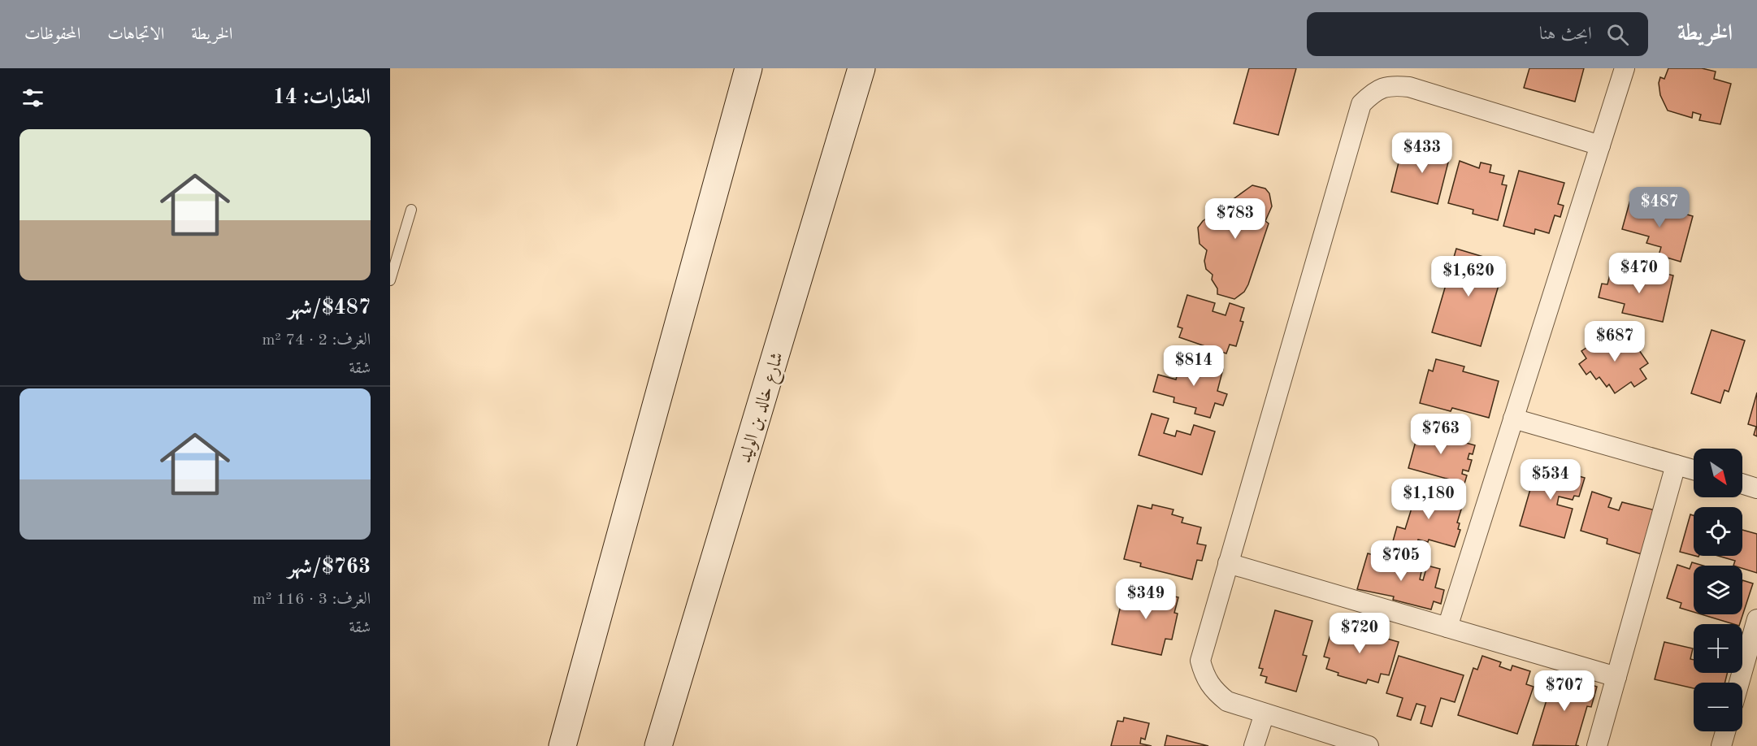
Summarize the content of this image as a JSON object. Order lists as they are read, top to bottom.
{
  "streets": {
    "main road": ["شارع خالد بن الوليد"]
  },
  "north": "bottom right",
  "page": {
    "header": "الخريطة",
    "search": "ابحث هنا",
    "nav": ["الخريطة", "الاتجاهات", "المحفوظات"],
    "heading": "العقارات: 14",
    "list": [
      {
        "name": "$487/شهر",
        "note": "الغرف: 2 · 74 m² · شقة"
      },
      {
        "name": "$763/شهر",
        "note": "الغرف: 3 · 116 m² · شقة"
      }
    ],
    "price": [
      "$433",
      "$487",
      "$783",
      "$470",
      "$1,620",
      "$687",
      "$814",
      "$763",
      "$534",
      "$1,180",
      "$705",
      "$349",
      "$720",
      "$707"
    ],
    "map_buttons": ["+", "−"]
  }
}
